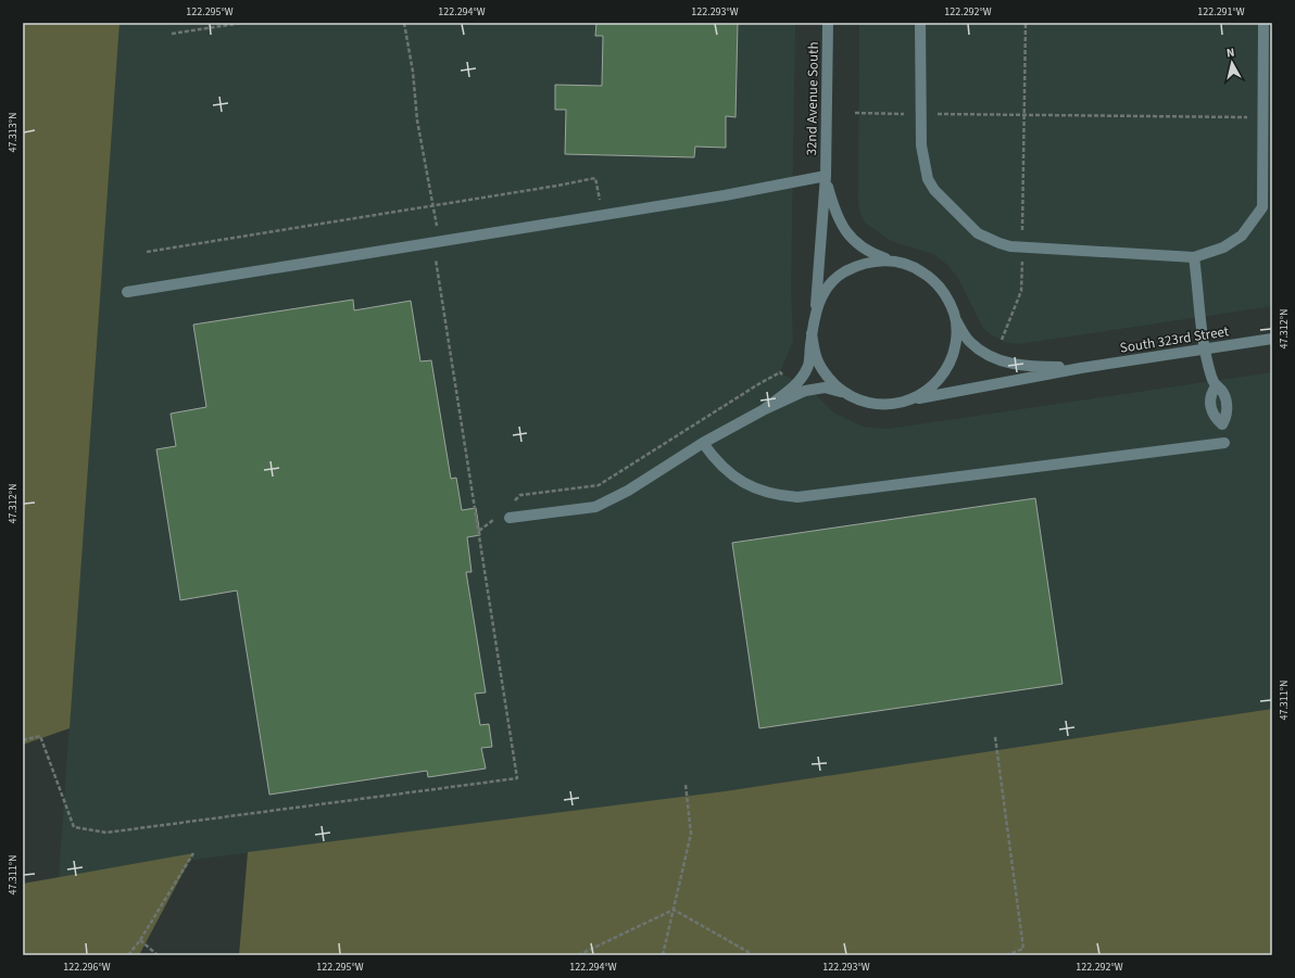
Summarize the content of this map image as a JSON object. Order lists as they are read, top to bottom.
{
  "streets": {
    "street": ["32nd Avenue South", "South 323rd Street"]
  },
  "crossings": [
    ["32nd Avenue South", "South 323rd Street"]
  ],
  "north": "top",
  "coordinates": [
    "122.295°W",
    "122.294°W",
    "122.293°W",
    "122.292°W",
    "122.291°W",
    "47.313°N",
    "47.312°N",
    "47.311°N",
    "122.296°W"
  ]
}
